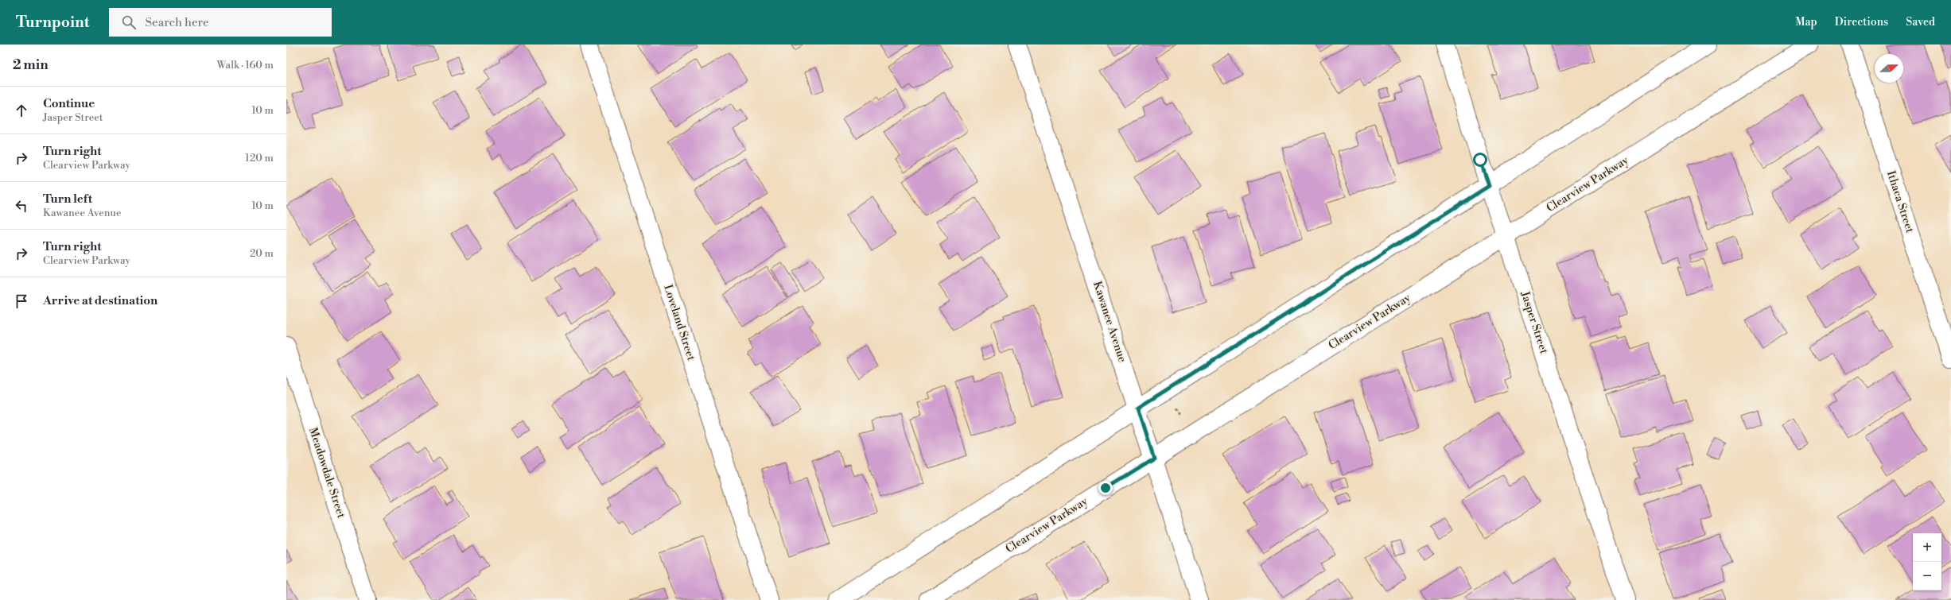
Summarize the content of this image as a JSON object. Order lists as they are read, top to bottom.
{
  "streets": {
    "street": [
      "Clearview Parkway",
      "Ithaca Street",
      "Kawanee Avenue",
      "Loveland Street",
      "Jasper Street",
      "Meadowdale Street"
    ]
  },
  "crossings": [
    ["Clearview Parkway", "Kawanee Avenue"],
    ["Clearview Parkway", "Jasper Street"]
  ],
  "north": "right",
  "page": {
    "header": "Turnpoint",
    "search": "Search here",
    "nav": ["Map", "Directions", "Saved"],
    "heading": ["2 min", "Walk · 160 m"],
    "list": [
      ["Continue", "Jasper Street", "10 m"],
      ["Turn right", "Clearview Parkway", "120 m"],
      ["Turn left", "Kawanee Avenue", "10 m"],
      ["Turn right", "Clearview Parkway", "20 m"],
      "Arrive at destination"
    ],
    "map_buttons": ["+", "−"]
  }
}
